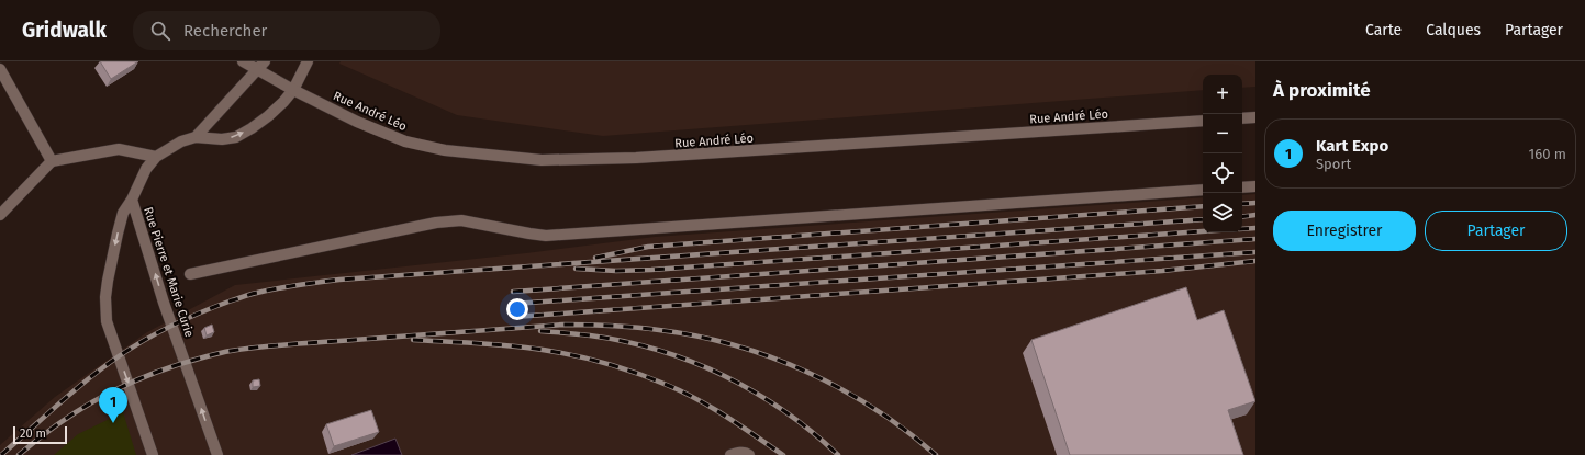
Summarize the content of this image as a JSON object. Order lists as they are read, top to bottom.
{
  "streets": {
    "street": ["Rue André Léo", "Rue Pierre et Marie Curie"]
  },
  "scale_bar": "20 m",
  "page": {
    "header": "Gridwalk",
    "search": "Rechercher",
    "nav": ["Carte", "Calques", "Partager"],
    "heading": "À proximité",
    "map_buttons": ["+", "−"],
    "list": [
      {
        "mark": "1",
        "name": "Kart Expo",
        "note": "Sport",
        "value": "160 m"
      }
    ],
    "buttons": ["Enregistrer", "Partager"],
    "pins": "1",
    "scale": "20 m"
  }
}
